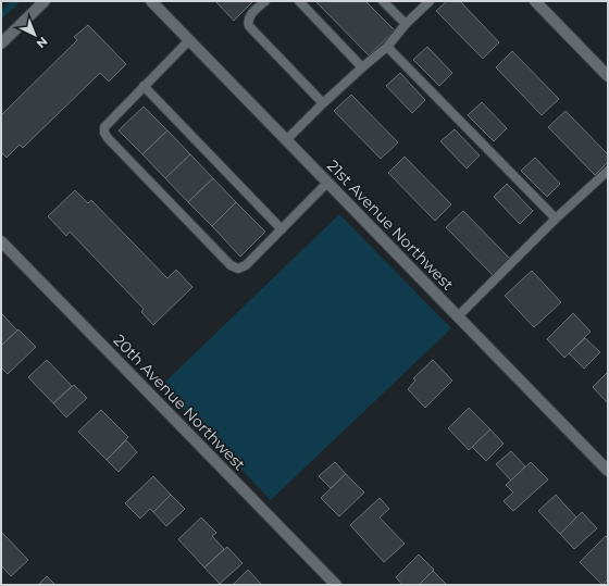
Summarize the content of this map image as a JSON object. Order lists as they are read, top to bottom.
{
  "streets": {
    "street": ["21st Avenue Northwest", "20th Avenue Northwest"]
  },
  "north": "bottom right"
}
